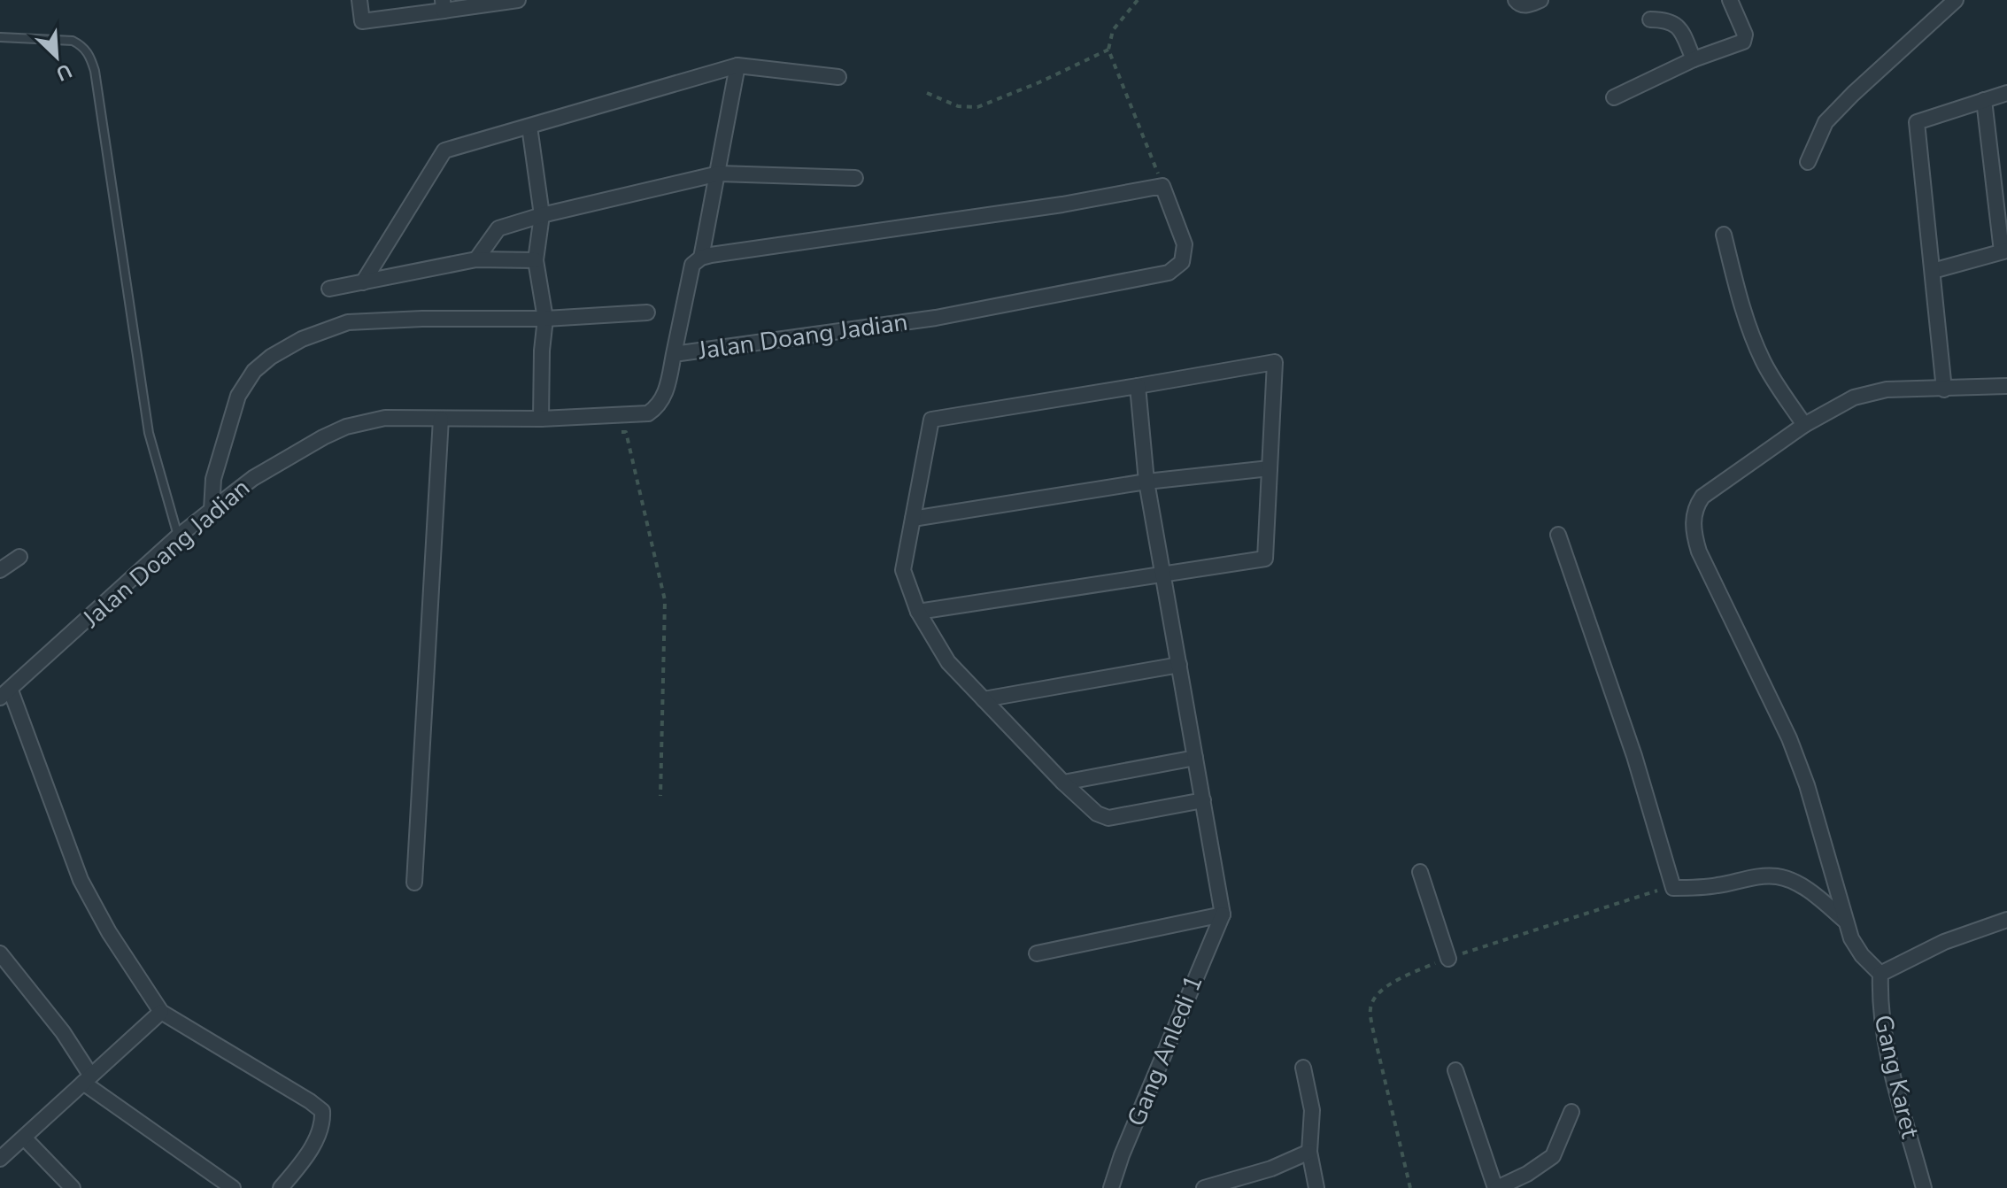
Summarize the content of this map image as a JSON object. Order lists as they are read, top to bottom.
{
  "streets": {
    "street": ["Jalan Doang Jadian", "Gang Anledi 1", "Gang Karet"]
  },
  "north": "bottom right"
}
